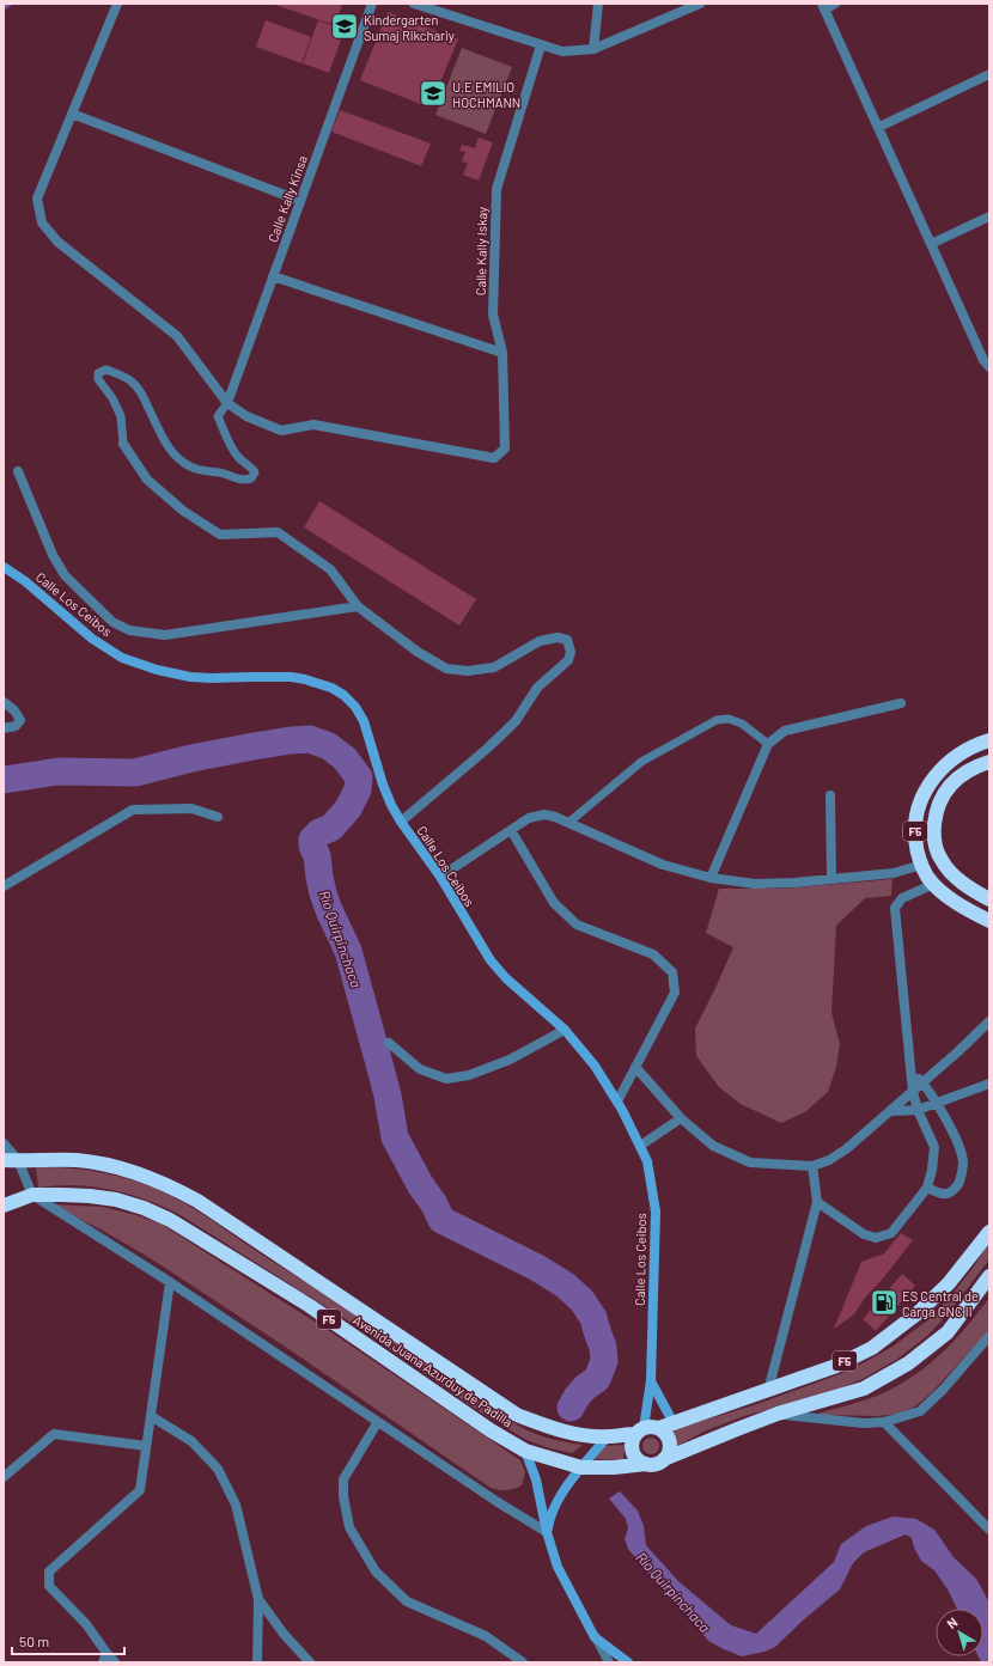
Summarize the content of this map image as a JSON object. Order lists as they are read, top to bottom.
{
  "streets": {
    "highway": ["F5", "Avenida Juana Azurduy de Padilla"],
    "street": ["Calle Kally Kinsa", "Calle Kally Iskay", "Calle Los Ceibos"]
  },
  "crossings": [
    ["Calle Kally Kinsa", "Calle Kally Iskay"],
    ["Calle Los Ceibos", "F5"],
    ["Calle Los Ceibos", "Avenida Juana Azurduy de Padilla"],
    ["F5", "Avenida Juana Azurduy de Padilla"]
  ],
  "water": ["Río Quirpinchaca"],
  "places": {
    "school or university": ["Kindergarten Sumaj Rikchariy", "U.E EMILIO HOCHMANN"],
    "fuel station": ["ES Central de Carga GNC II"]
  },
  "scale_bar": "50 m",
  "north": "top left"
}
